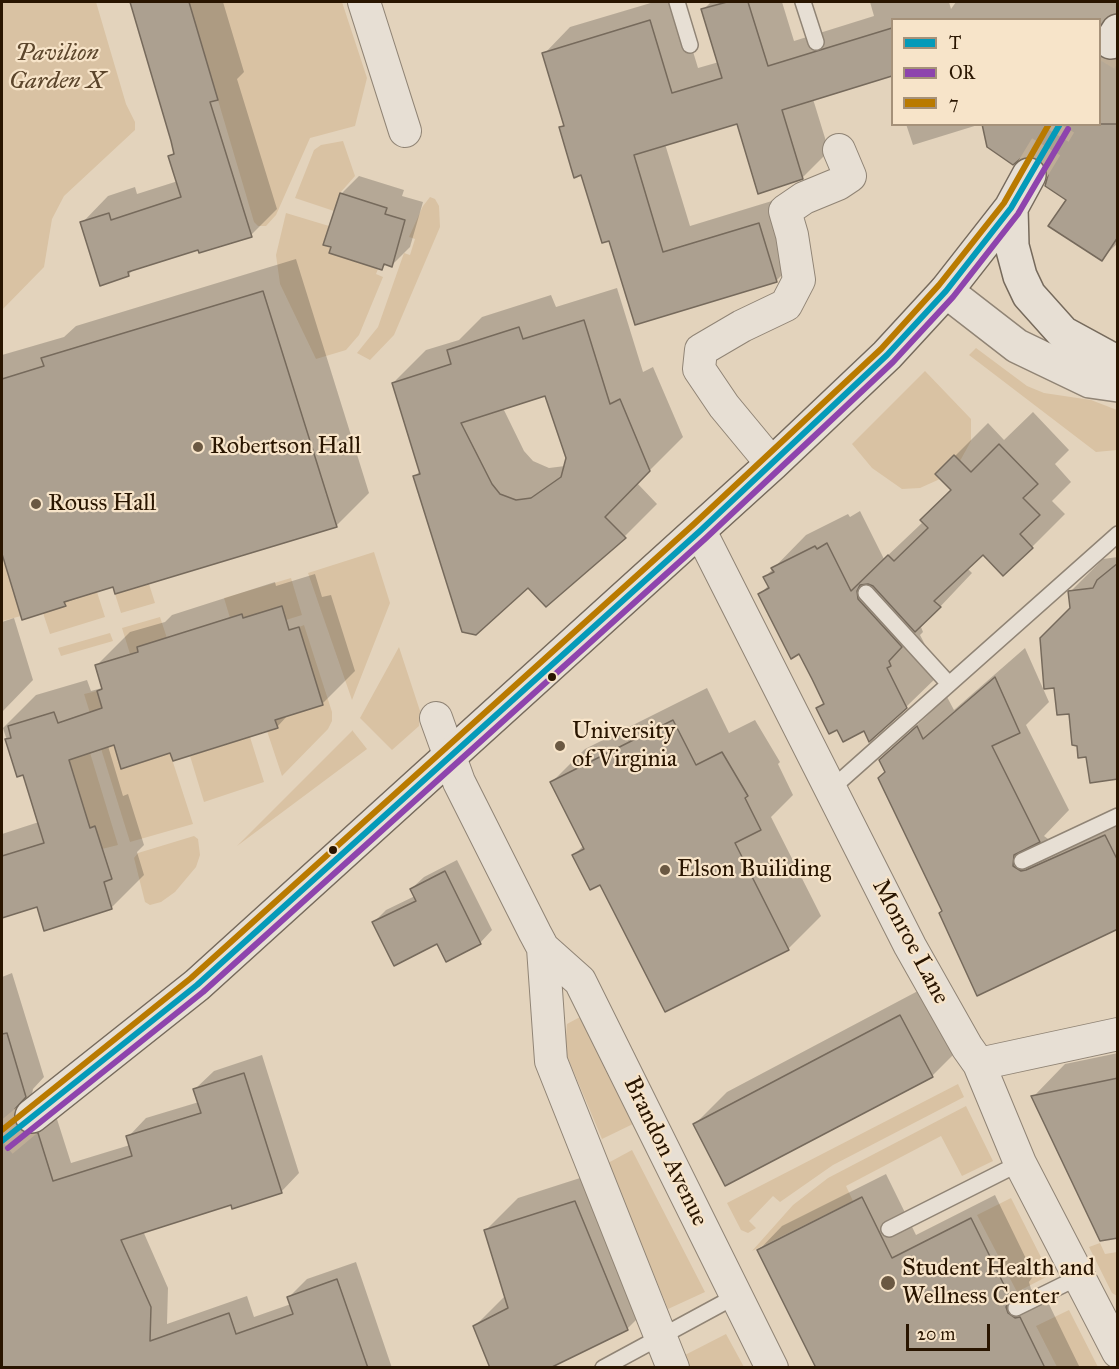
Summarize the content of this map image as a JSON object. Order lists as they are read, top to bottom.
{
  "streets": {
    "street": ["Monroe Lane", "Brandon Avenue"]
  },
  "parks": ["Pavilion Garden X"],
  "places": [
    "Robertson Hall",
    "Rouss Hall",
    "University of Virginia",
    "Elson Builiding",
    "Student Health and Wellness Center"
  ],
  "lines": ["transit line T", "transit line 7", "transit line OR"],
  "legend": ["T", "OR", "7"],
  "scale_bar": "20 m"
}
